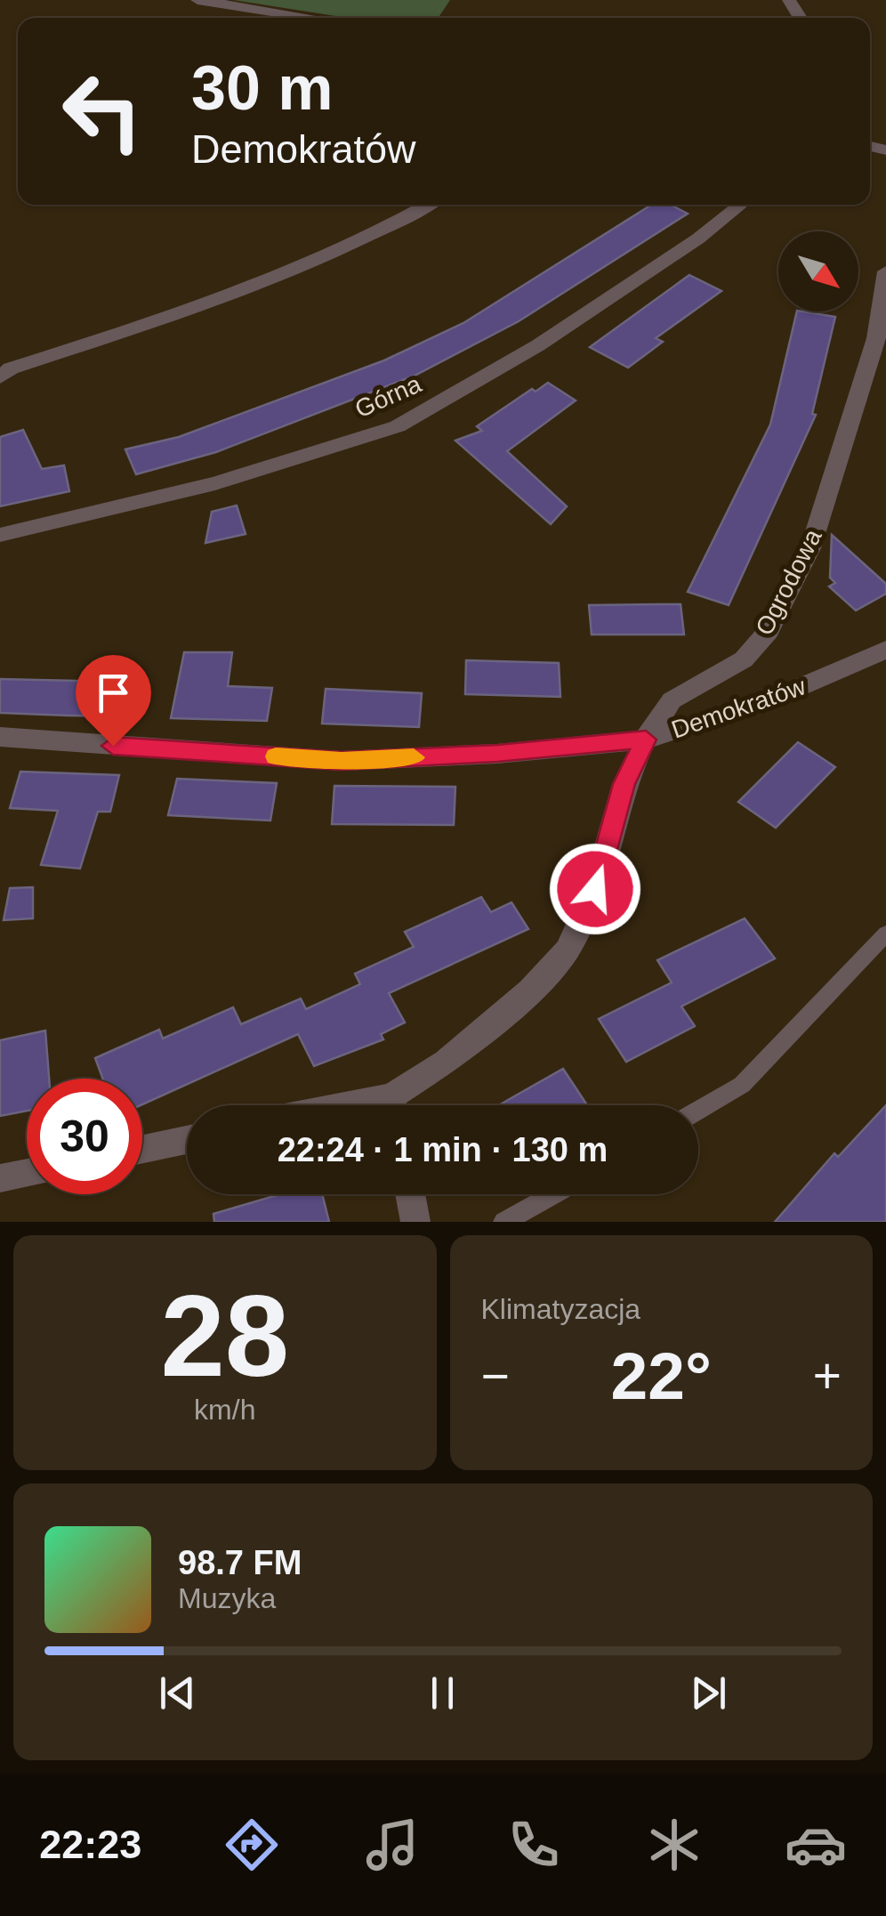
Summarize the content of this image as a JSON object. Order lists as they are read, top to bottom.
{
  "streets": {
    "street": ["Górna", "Ogrodowa", "Demokratów"]
  },
  "crossings": [
    ["Ogrodowa", "Demokratów"]
  ],
  "north": "bottom right",
  "page": {
    "turn": ["30 m", "Demokratów"],
    "limit": "30",
    "trip": "22:24 · 1 min · 130 m",
    "tile": [
      ["28", "km/h"],
      "Klimatyzacja"
    ],
    "heat": ["−", "22°", "+"],
    "song": ["98.7 FM", "Muzyka"],
    "tabs": "22:23"
  }
}
